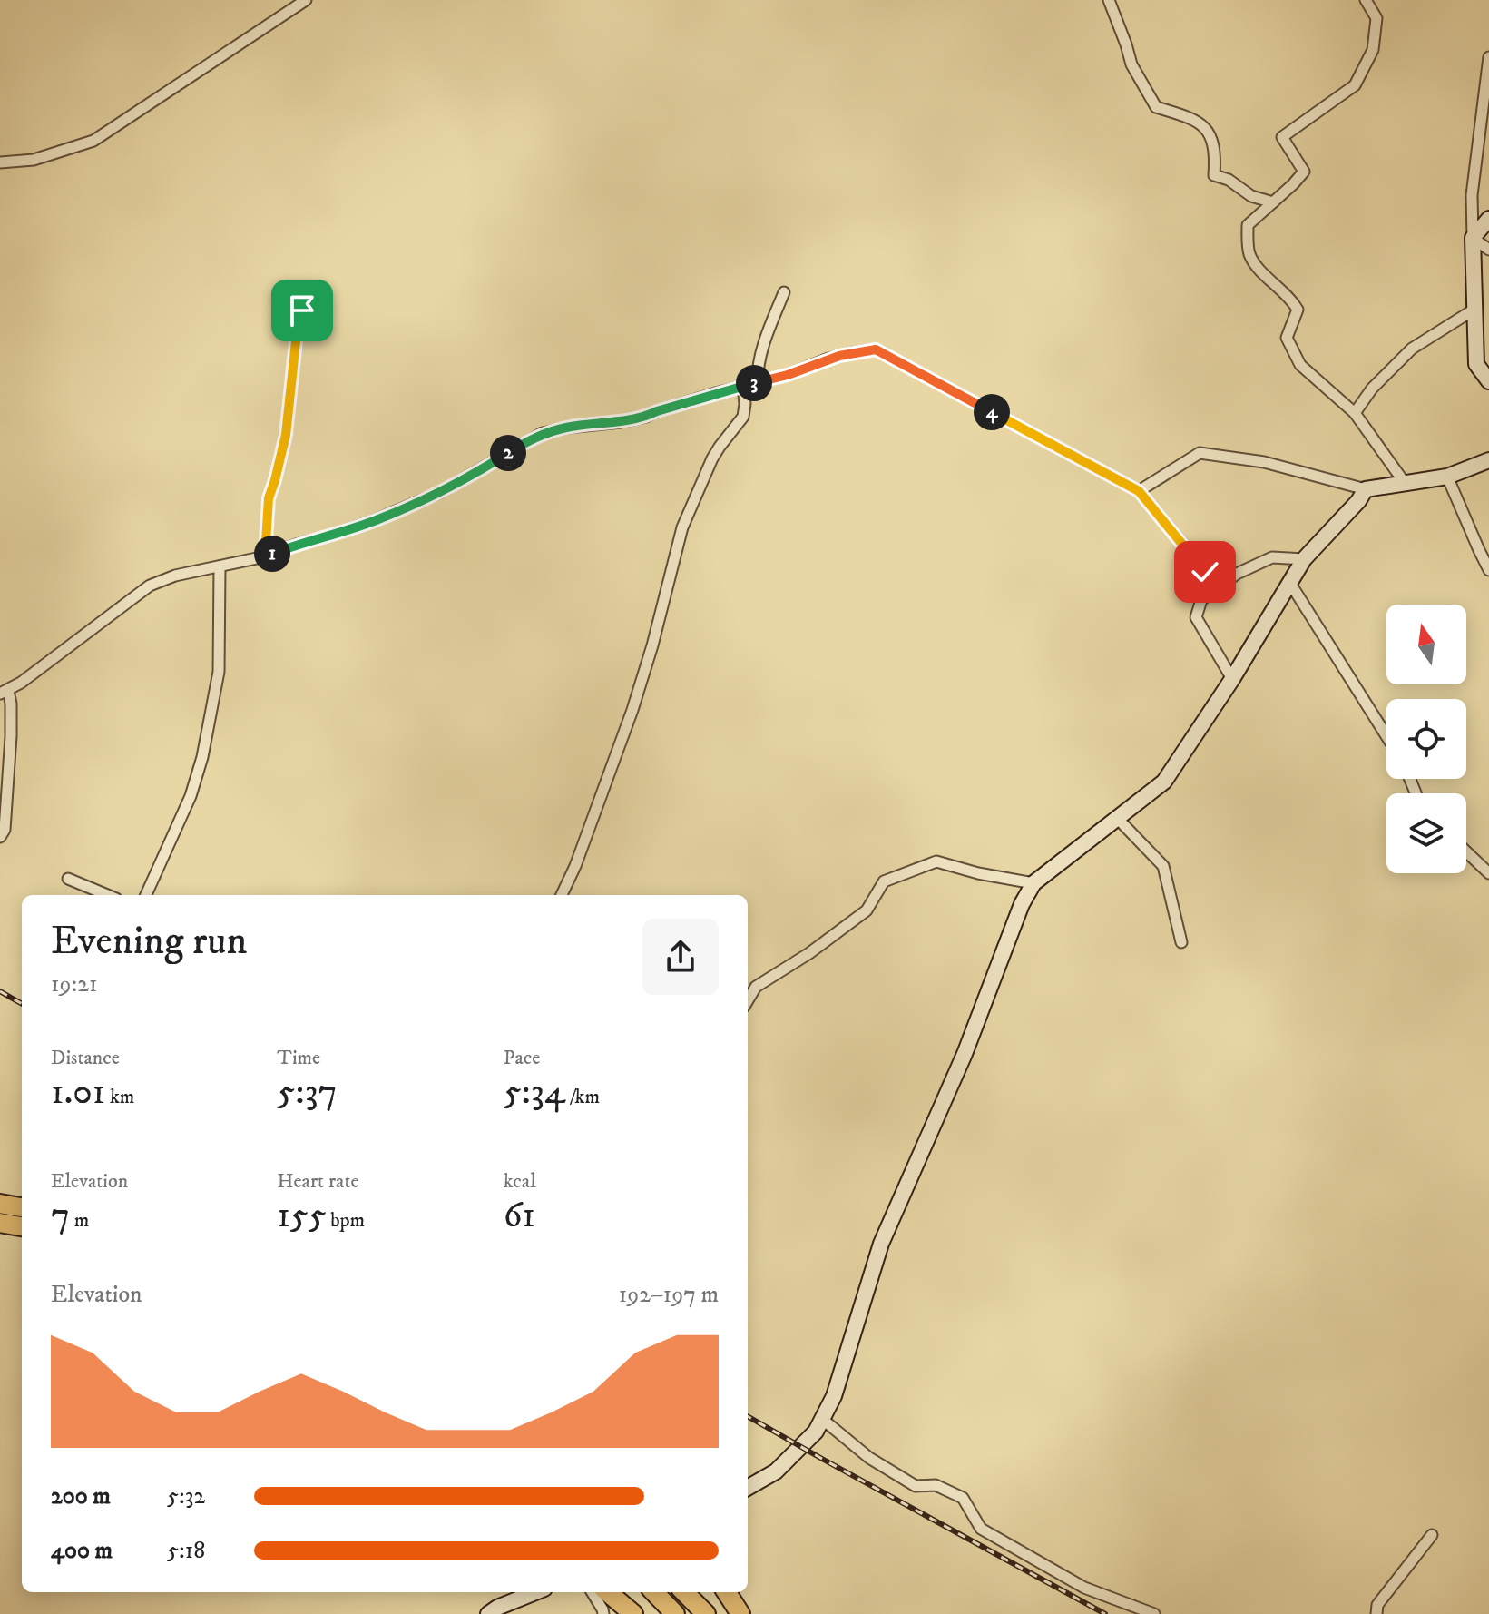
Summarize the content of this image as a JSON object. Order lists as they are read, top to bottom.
{
  "north": "top",
  "page": {
    "pins": [
      "3",
      "4",
      "2",
      "1"
    ],
    "heading": ["Evening run", "19:21"],
    "stats": [
      ["Distance", "1.01 km"],
      ["Time", "5:37"],
      ["Pace", "5:34 /km"],
      ["Elevation", "7 m"],
      ["Heart rate", "155 bpm"],
      ["kcal", "61"]
    ],
    "chart": ["Elevation", "192–197 m"],
    "list": [
      {
        "name": "200 m",
        "note": "5:32"
      },
      {
        "name": "400 m",
        "note": "5:18"
      }
    ]
  }
}
